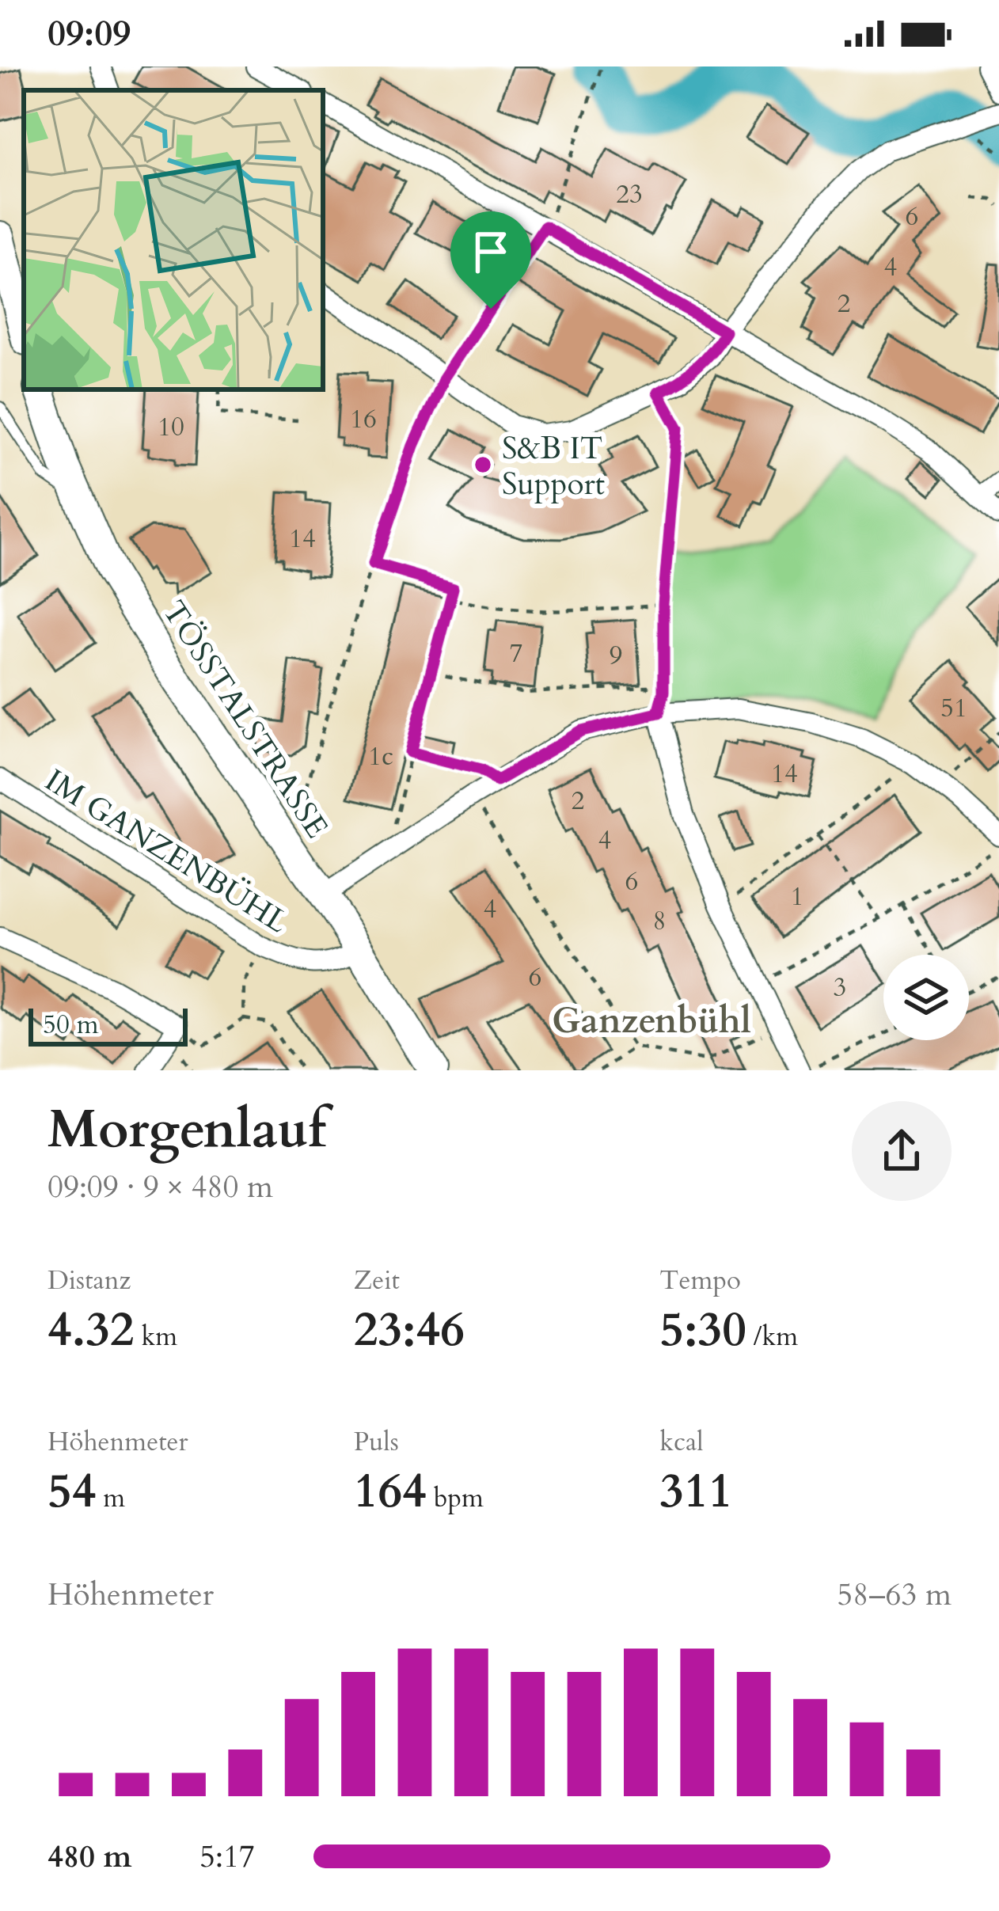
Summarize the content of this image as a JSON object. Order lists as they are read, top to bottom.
{
  "streets": {
    "main road": ["TÖSSTALSTRASSE"],
    "street": ["IM GANZENBÜHL"]
  },
  "crossings": [
    ["TÖSSTALSTRASSE", "IM GANZENBÜHL"]
  ],
  "districts": ["Ganzenbühl"],
  "places": ["S&B IT Support"],
  "house_numbers": [
    "23",
    "6",
    "4",
    "2",
    "16",
    "10",
    "14",
    "7",
    "9",
    "51",
    "1c",
    "14",
    "2",
    "4",
    "6",
    "1",
    "4",
    "8",
    "6",
    "3"
  ],
  "scale_bar": "50 m",
  "page": {
    "status": "09:09",
    "scale": "50 m",
    "heading": ["Morgenlauf", "09:09 · 9 × 480 m"],
    "stats": [
      ["Distanz", "4.32 km"],
      ["Zeit", "23:46"],
      ["Tempo", "5:30 /km"],
      ["Höhenmeter", "54 m"],
      ["Puls", "164 bpm"],
      ["kcal", "311"]
    ],
    "chart": ["Höhenmeter", "58–63 m"],
    "list": [
      {
        "name": "480 m",
        "note": "5:17"
      }
    ]
  }
}
